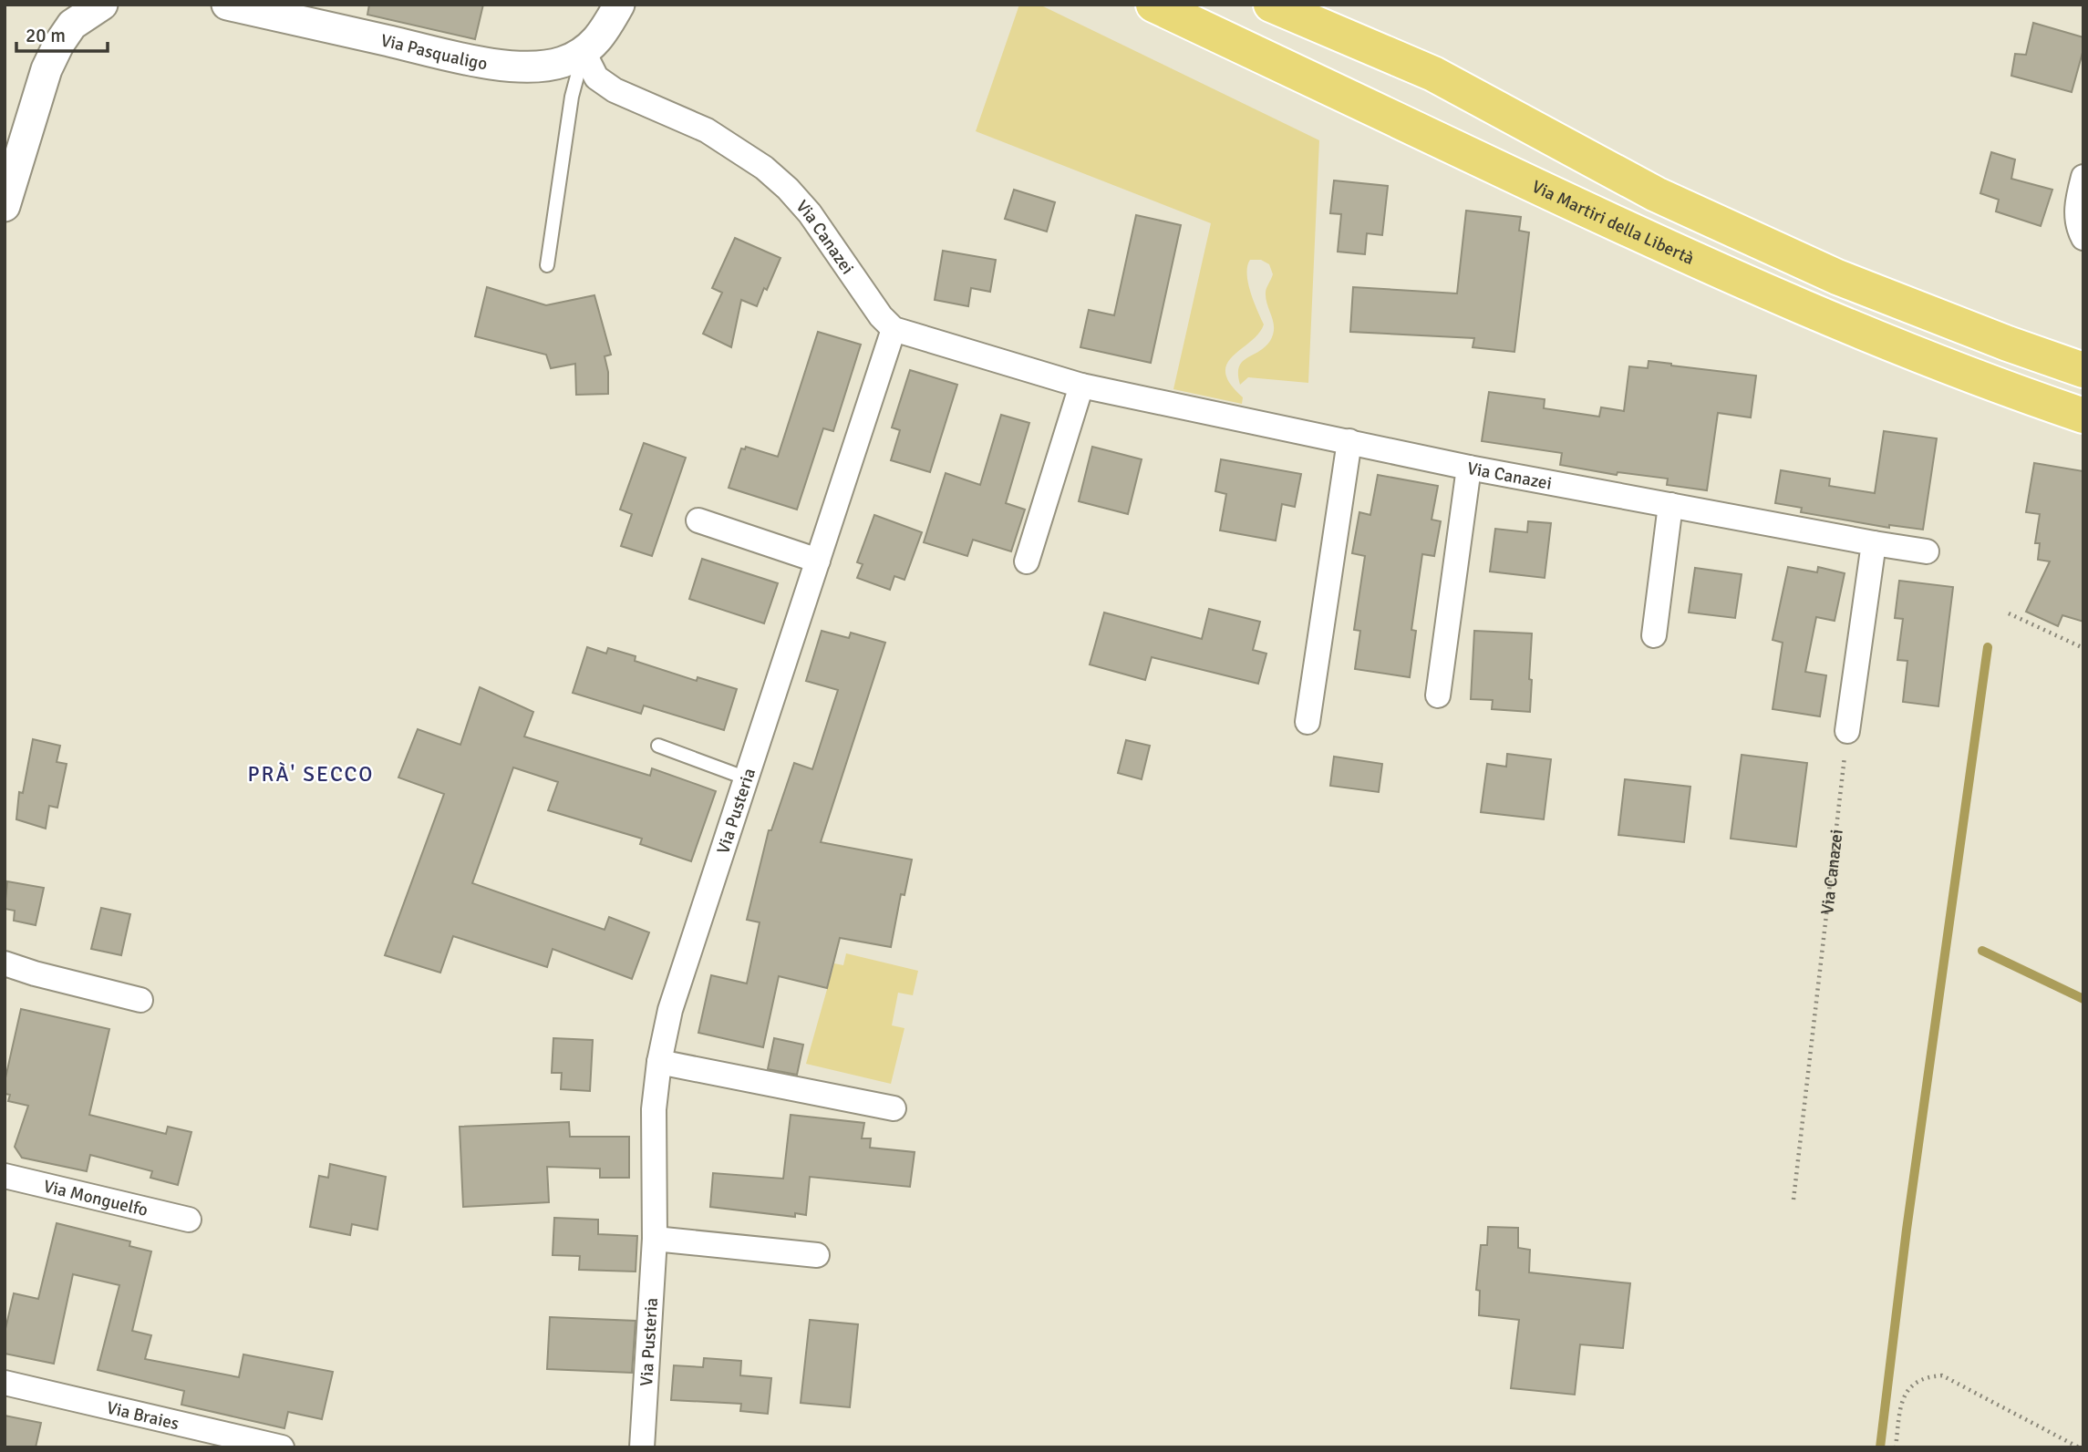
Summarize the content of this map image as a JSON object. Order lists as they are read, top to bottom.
{
  "streets": {
    "main road": ["Via Martiri della Libertà"],
    "street": [
      "Via Pasqualigo",
      "Via Canazei",
      "Via Pusteria",
      "Via Monguelfo",
      "Via Braies"
    ]
  },
  "crossings": [
    ["Via Pasqualigo", "Via Canazei"],
    ["Via Canazei", "Via Pusteria"]
  ],
  "districts": ["PRÀ' SECCO"],
  "scale_bar": "20 m"
}
